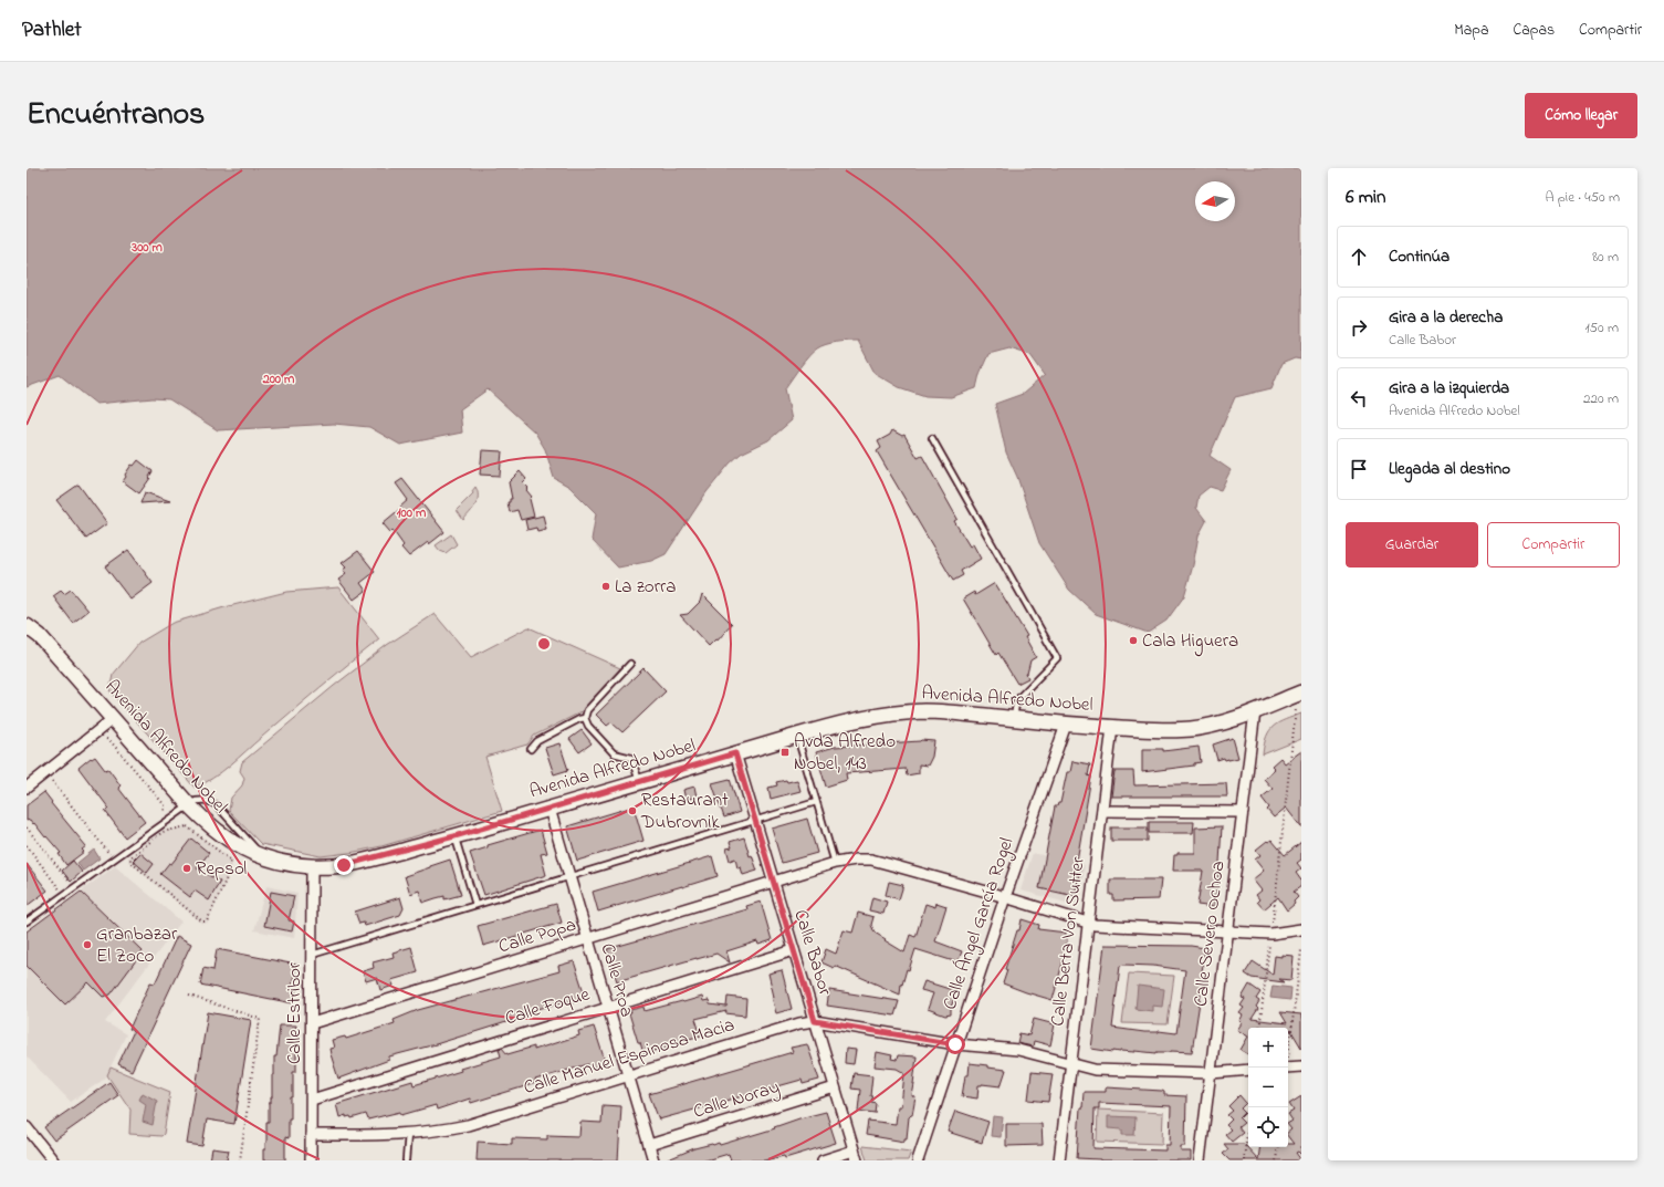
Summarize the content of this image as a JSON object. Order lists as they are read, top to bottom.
{
  "streets": {
    "main road": ["Avenida Alfredo Nobel"],
    "street": [
      "Calle Ángel García Rogel",
      "Calle Severo Ochoa",
      "Calle Popa",
      "Calle Berta Von Sutter",
      "Calle Babor",
      "Calle Proa",
      "Calle Foque",
      "Calle Estribor",
      "Calle Manuel Espinosa Macia",
      "Calle Noray"
    ]
  },
  "crossings": [
    ["Avenida Alfredo Nobel", "Calle Ángel García Rogel"],
    ["Avenida Alfredo Nobel", "Calle Severo Ochoa"],
    ["Avenida Alfredo Nobel", "Calle Berta Von Sutter"],
    ["Avenida Alfredo Nobel", "Calle Babor"],
    ["Avenida Alfredo Nobel", "Calle Proa"],
    ["Avenida Alfredo Nobel", "Calle Estribor"],
    ["Calle Ángel García Rogel", "Calle Popa"],
    ["Calle Ángel García Rogel", "Calle Manuel Espinosa Macia"],
    ["Calle Severo Ochoa", "Calle Popa"],
    ["Calle Severo Ochoa", "Calle Manuel Espinosa Macia"],
    ["Calle Popa", "Calle Berta Von Sutter"],
    ["Calle Popa", "Calle Babor"],
    ["Calle Popa", "Calle Proa"],
    ["Calle Popa", "Calle Estribor"],
    ["Calle Berta Von Sutter", "Calle Manuel Espinosa Macia"],
    ["Calle Babor", "Calle Foque"],
    ["Calle Babor", "Calle Manuel Espinosa Macia"],
    ["Calle Babor", "Calle Noray"],
    ["Calle Proa", "Calle Foque"],
    ["Calle Proa", "Calle Manuel Espinosa Macia"],
    ["Calle Proa", "Calle Noray"],
    ["Calle Foque", "Calle Estribor"],
    ["Calle Estribor", "Calle Manuel Espinosa Macia"]
  ],
  "places": {
    "other": [
      "La zorra",
      "Cala Higuera",
      "Restaurant Dubrovnik",
      "Repsol",
      "Granbazar El Zoco"
    ],
    "transit": ["Avda Alfredo Nobel, 143"]
  },
  "north": "left",
  "page": {
    "header": "Pathlet",
    "nav": ["Mapa", "Capas", "Compartir"],
    "title": "Encuéntranos",
    "buttons": [
      "Cómo llegar",
      ["Guardar", "Compartir"]
    ],
    "heading": ["6 min", "A pie · 450 m"],
    "list": [
      ["Continúa", "80 m"],
      ["Gira a la derecha", "Calle Babor", "150 m"],
      ["Gira a la izquierda", "Avenida Alfredo Nobel", "220 m"],
      "Llegada al destino"
    ],
    "map_buttons": ["+", "−"]
  },
  "rings": ["300 m", "200 m", "100 m"]
}
